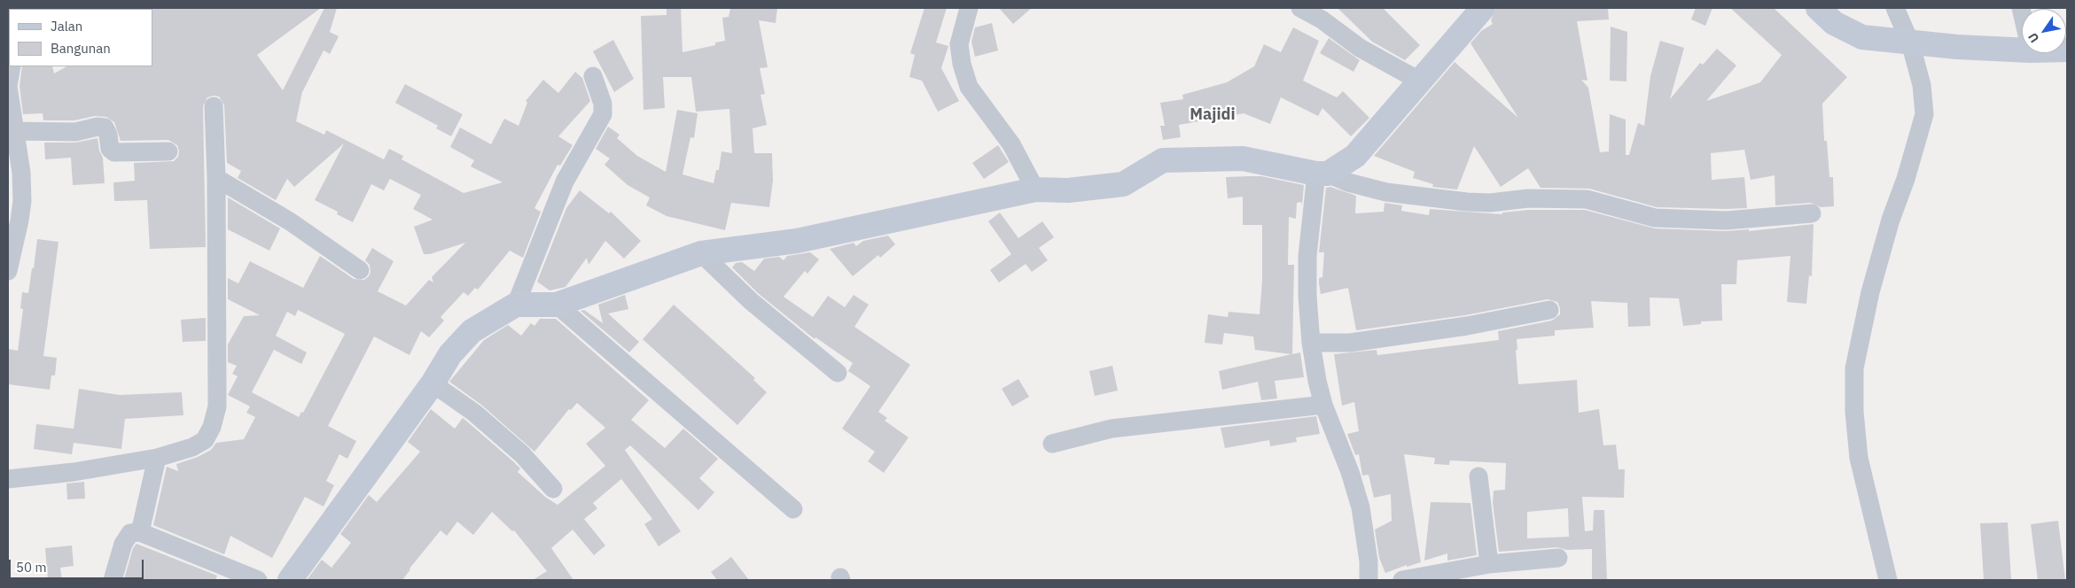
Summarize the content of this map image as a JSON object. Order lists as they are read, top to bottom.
{
  "districts": ["Majidi"],
  "legend": ["Jalan", "Bangunan"],
  "scale_bar": "50 m",
  "north": "bottom left"
}
